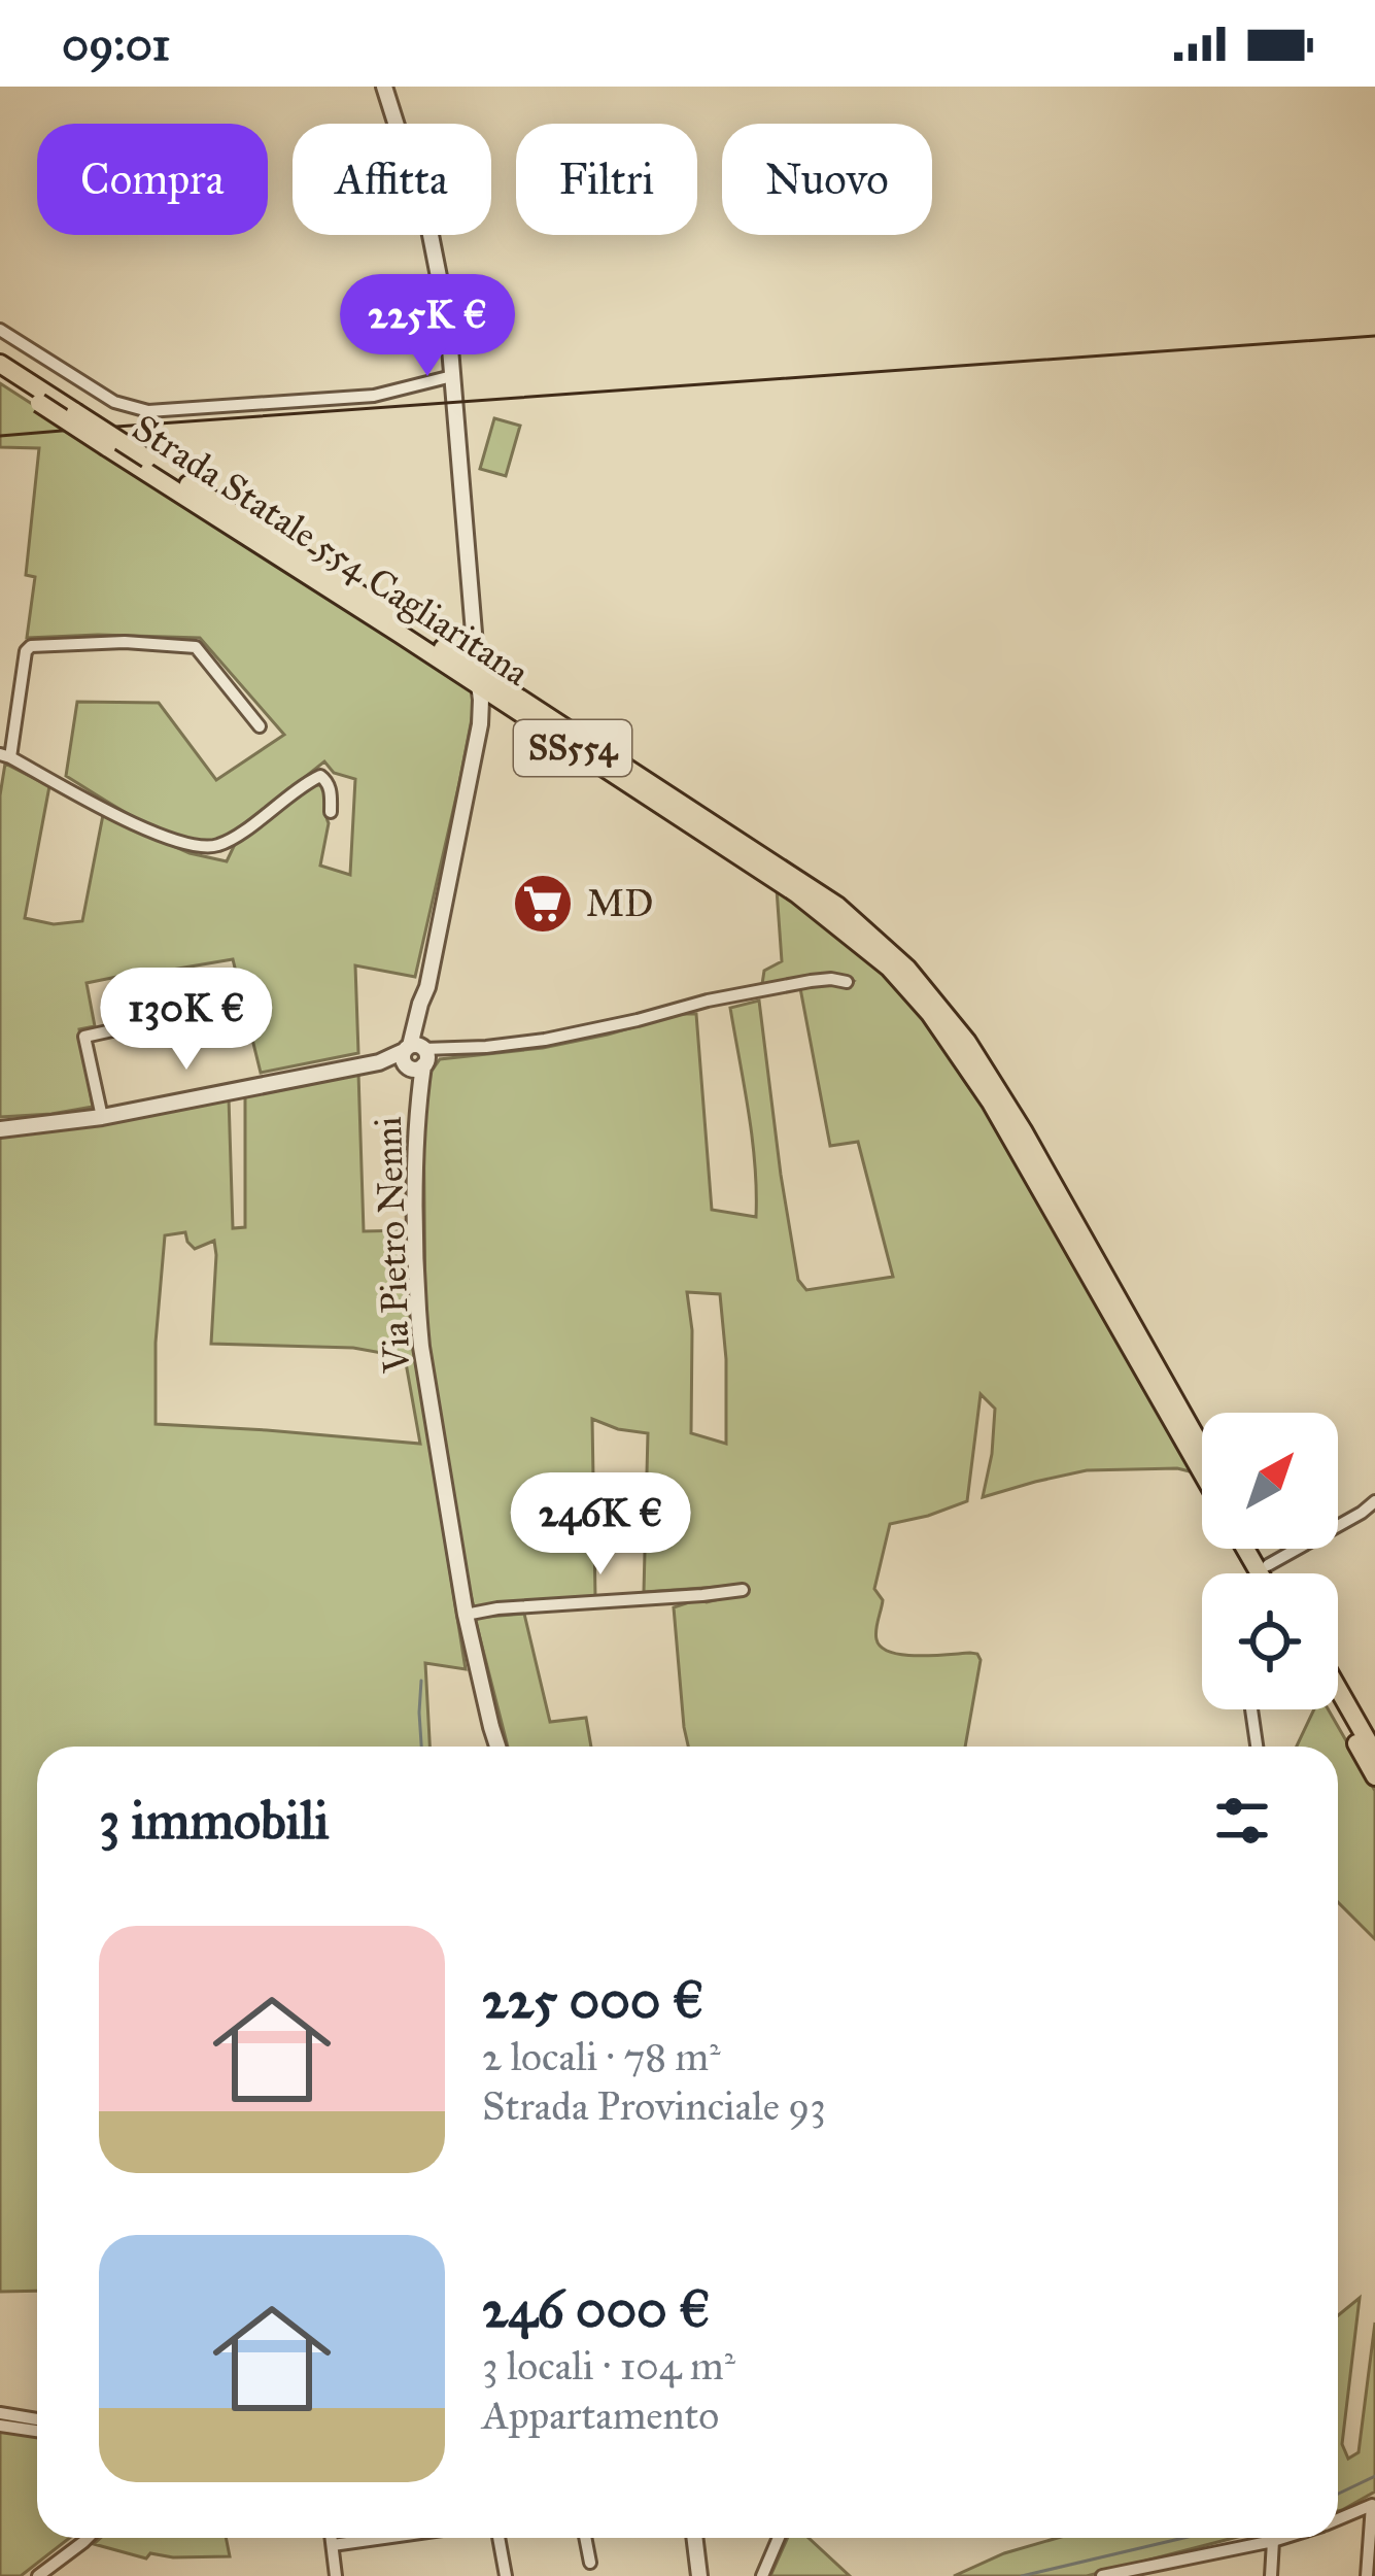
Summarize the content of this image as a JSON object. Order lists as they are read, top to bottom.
{
  "streets": {
    "main road": ["Strada Statale 554 Cagliaritana", "SS554"],
    "street": ["Via Pietro Nenni"]
  },
  "places": {
    "supermarket": ["MD"]
  },
  "north": "top right",
  "page": {
    "status": "09:01",
    "chip": [
      "Compra",
      "Affitta",
      "Filtri",
      "Nuovo"
    ],
    "price": ["225K €", "130K €", "246K €"],
    "heading": "3 immobili",
    "list": [
      {
        "name": "225 000 €",
        "note": "2 locali · 78 m² · Strada Provinciale 93"
      },
      {
        "name": "246 000 €",
        "note": "3 locali · 104 m² · Appartamento"
      }
    ]
  }
}
